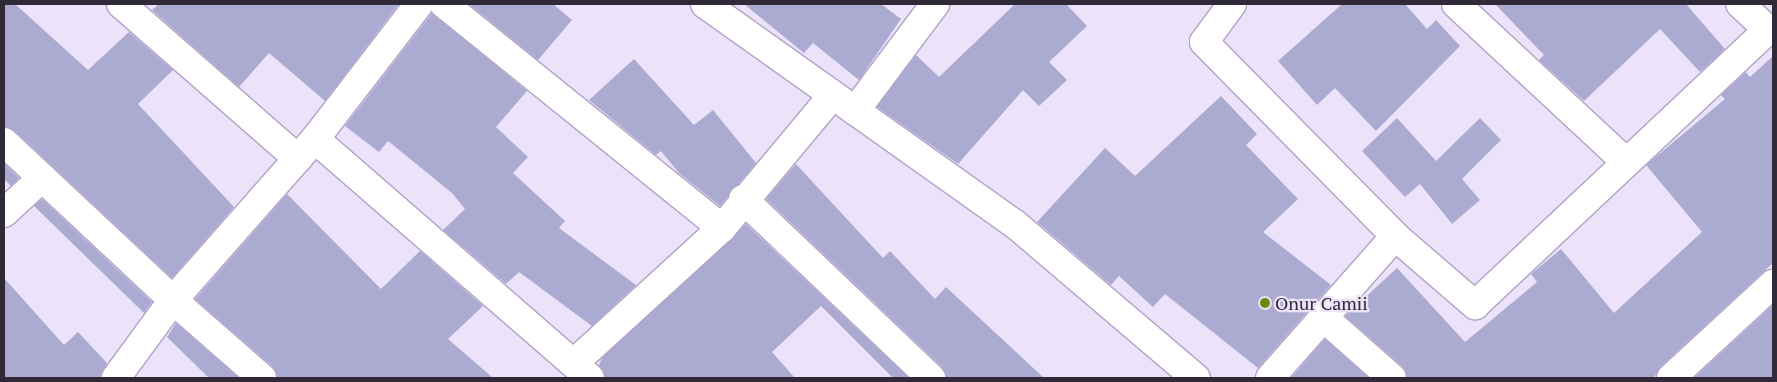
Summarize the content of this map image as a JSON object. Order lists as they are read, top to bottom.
{
  "places": ["Onur Camii"]
}
